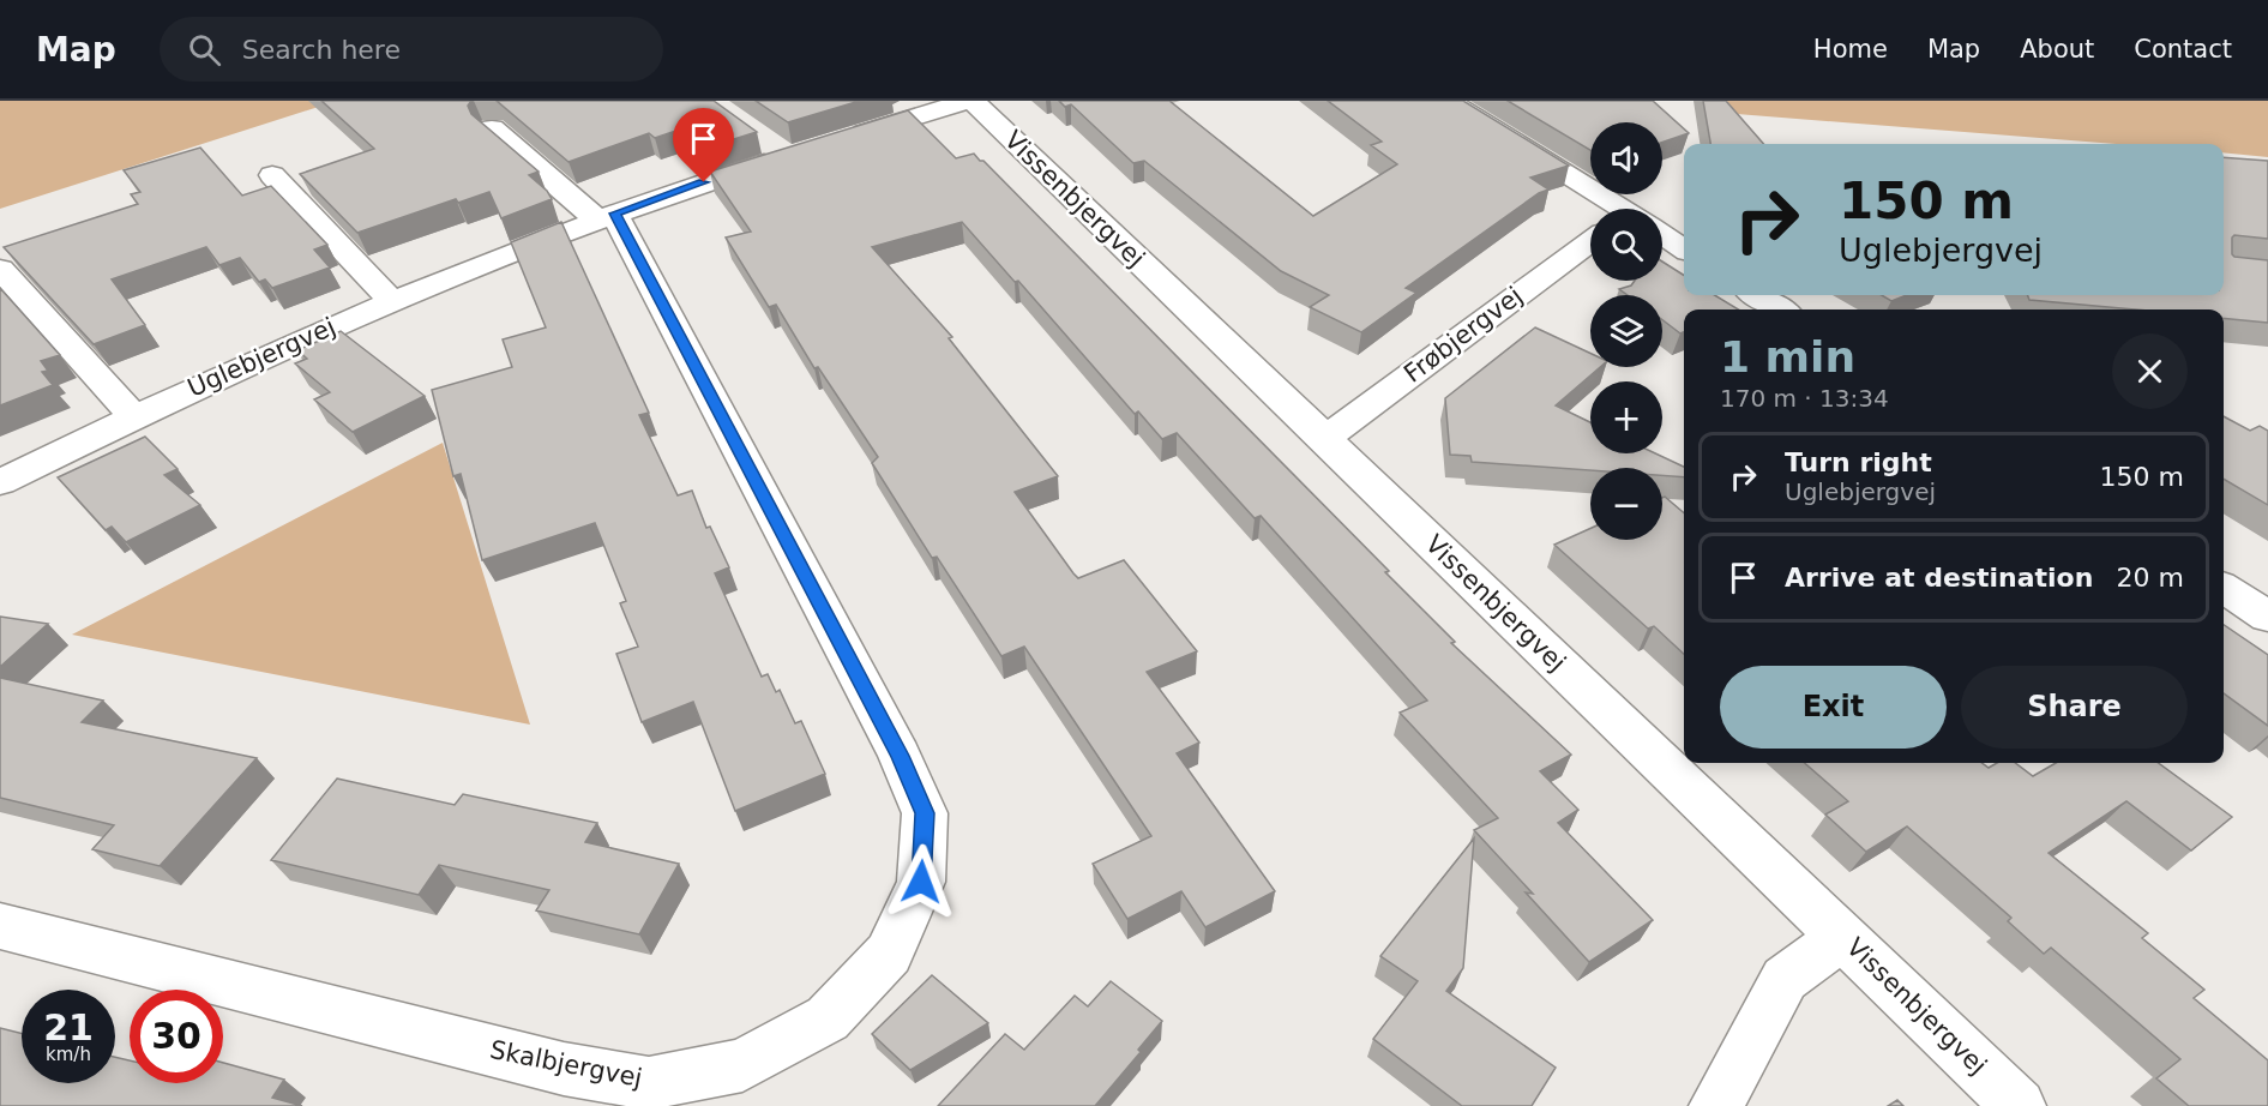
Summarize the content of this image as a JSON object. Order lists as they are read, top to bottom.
{
  "streets": {
    "street": [
      "Vissenbjergvej",
      "Frøbjergvej",
      "Uglebjergvej",
      "Skalbjergvej"
    ]
  },
  "crossings": [
    ["Vissenbjergvej", "Frøbjergvej"],
    ["Uglebjergvej", "Skalbjergvej"]
  ],
  "page": {
    "header": "Map",
    "search": "Search here",
    "nav": [
      "Home",
      "Map",
      "About",
      "Contact"
    ],
    "map_buttons": ["+", "−"],
    "turn": ["150 m", "Uglebjergvej"],
    "heading": ["1 min", "170 m · 13:34"],
    "list": [
      {
        "name": "Turn right",
        "note": "Uglebjergvej",
        "value": "150 m"
      },
      {
        "name": "Arrive at destination",
        "value": "20 m"
      }
    ],
    "buttons": ["Exit", "Share"],
    "speed": "21 km/h",
    "limit": "30"
  }
}
